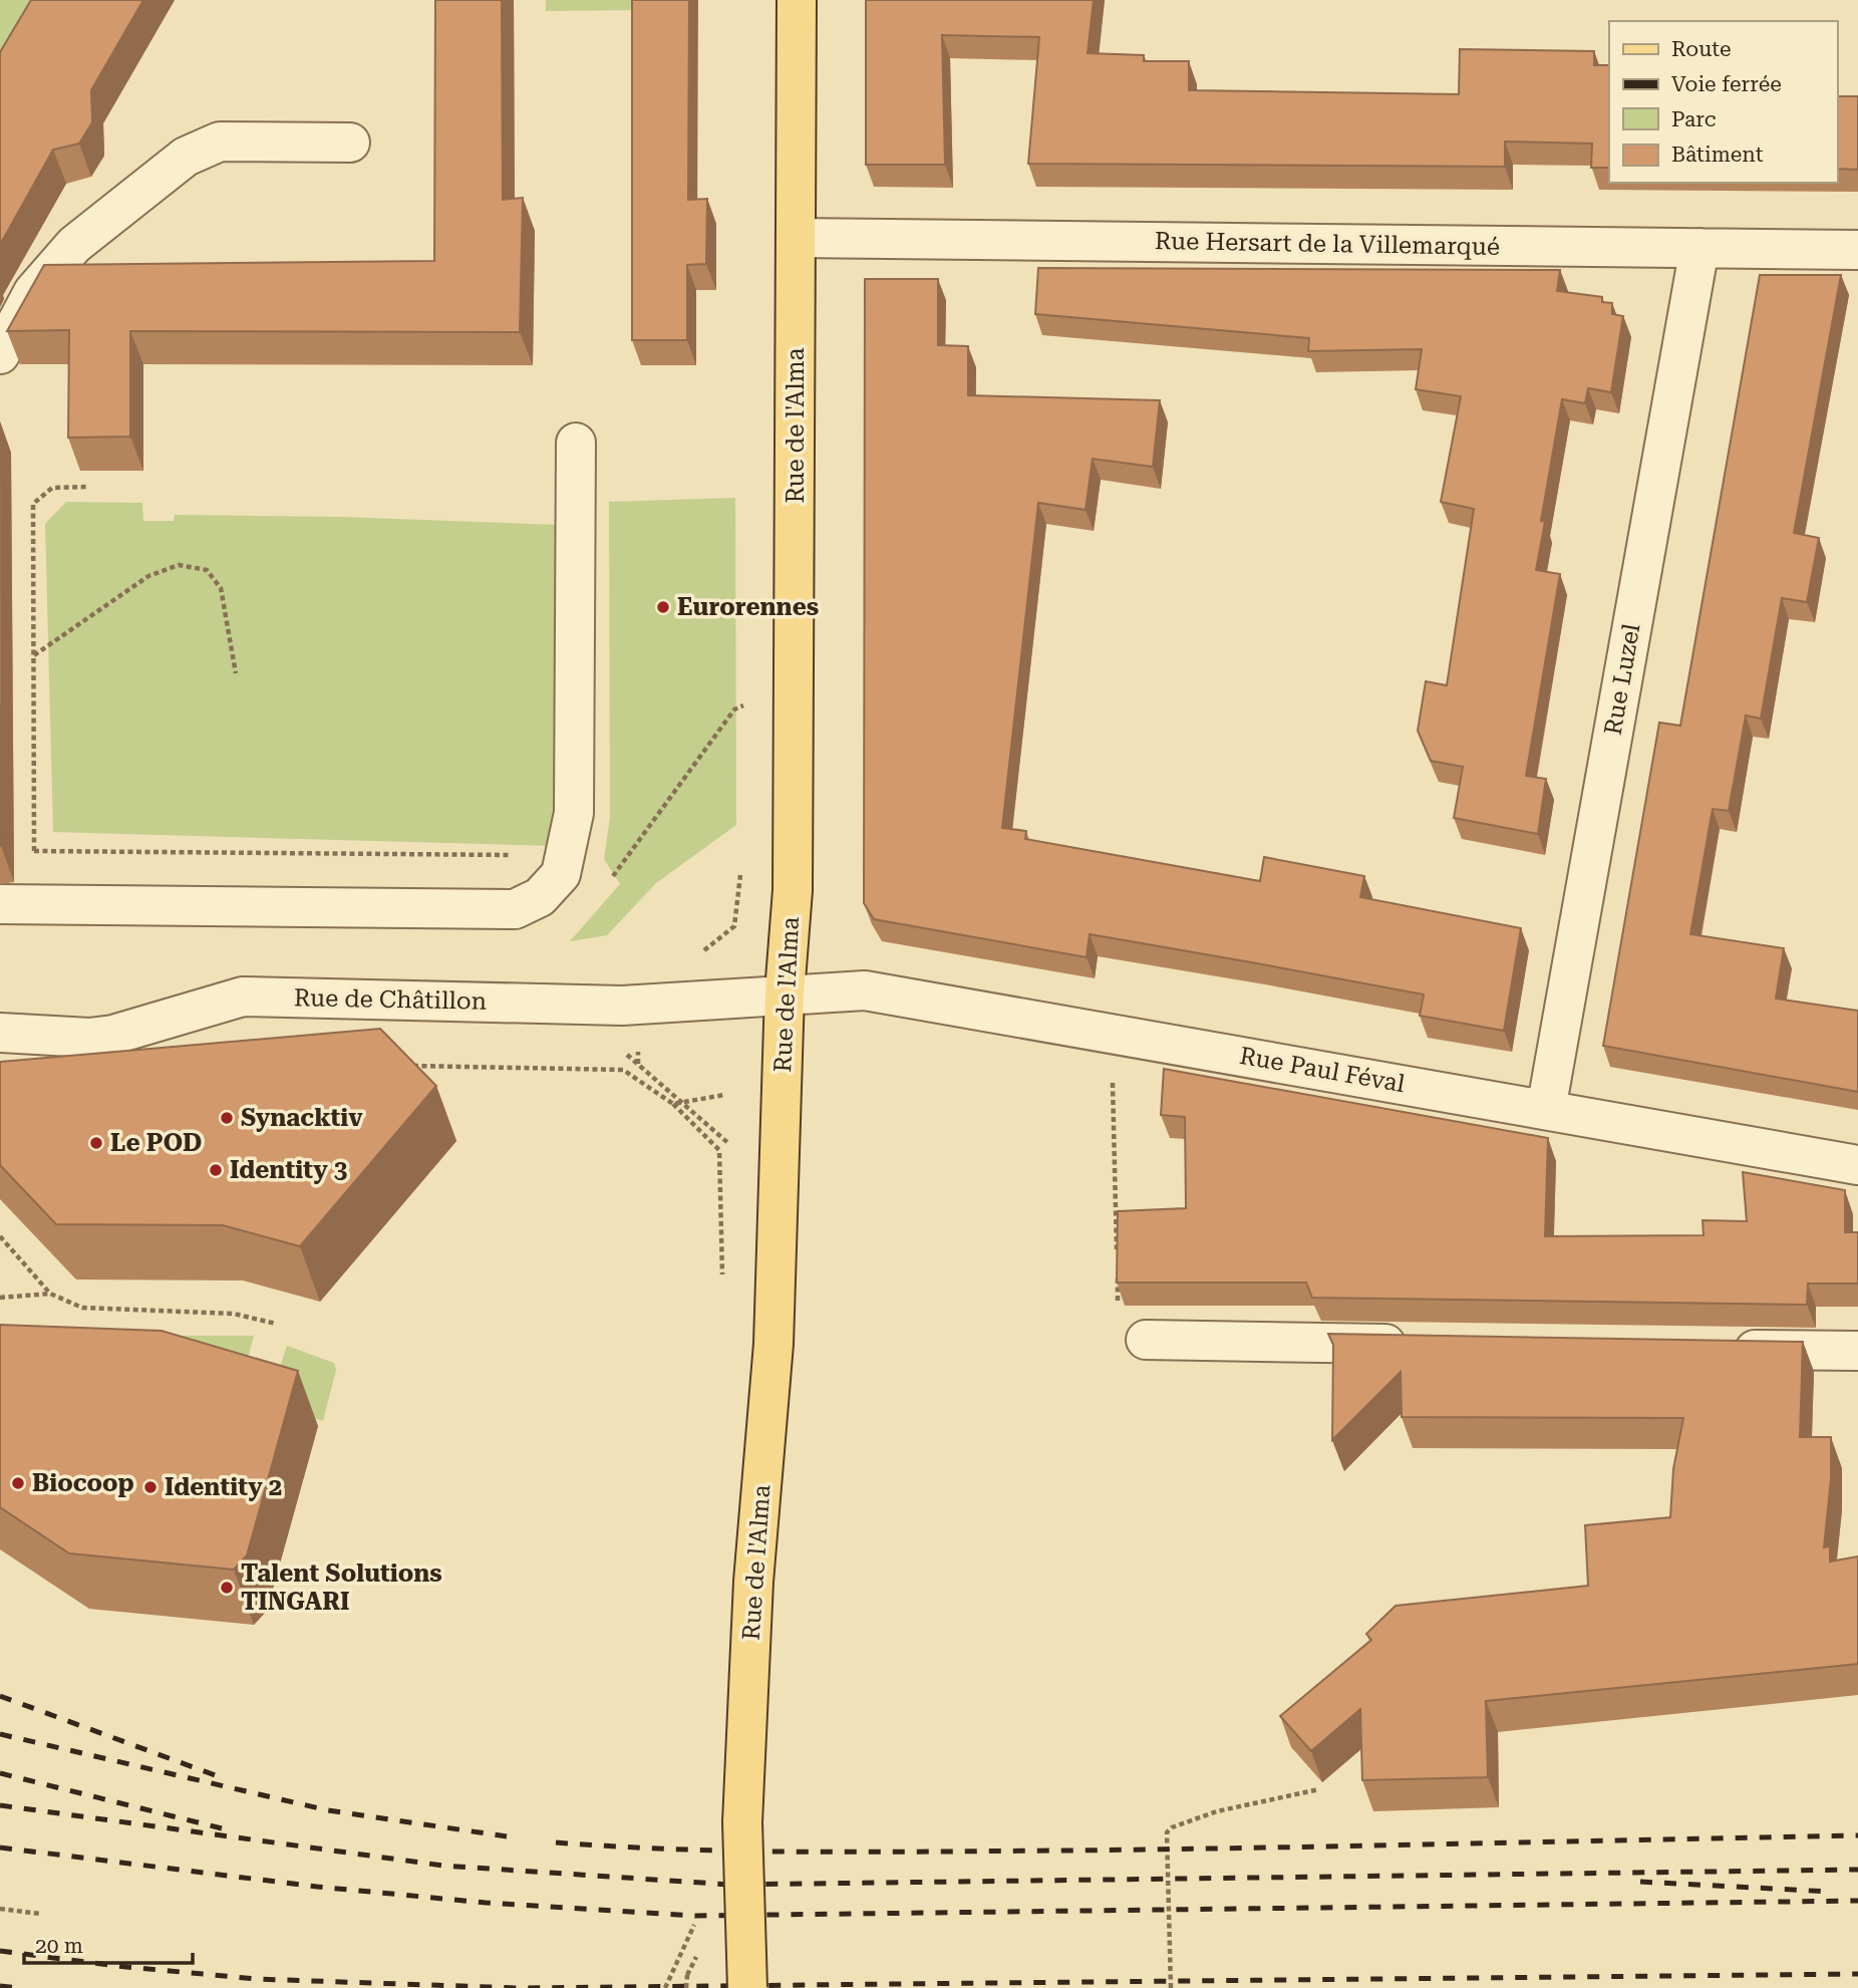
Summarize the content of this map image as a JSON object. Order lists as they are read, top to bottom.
{
  "streets": {
    "main road": ["Rue de l'Alma"],
    "street": [
      "Rue Hersart de la Villemarqué",
      "Rue Luzel",
      "Rue de Châtillon",
      "Rue Paul Féval"
    ]
  },
  "crossings": [
    ["Rue Hersart de la Villemarqué", "Rue de l'Alma"],
    ["Rue Hersart de la Villemarqué", "Rue Luzel"],
    ["Rue de l'Alma", "Rue de Châtillon"],
    ["Rue de l'Alma", "Rue Paul Féval"],
    ["Rue Luzel", "Rue Paul Féval"],
    ["Rue de Châtillon", "Rue Paul Féval"]
  ],
  "places": [
    "Eurorennes",
    "Synacktiv",
    "Le POD",
    "Identity 3",
    "Biocoop",
    "Identity 2",
    "Talent Solutions TINGARI"
  ],
  "legend": [
    "Route",
    "Voie ferrée",
    "Parc",
    "Bâtiment"
  ],
  "scale_bar": "20 m"
}
